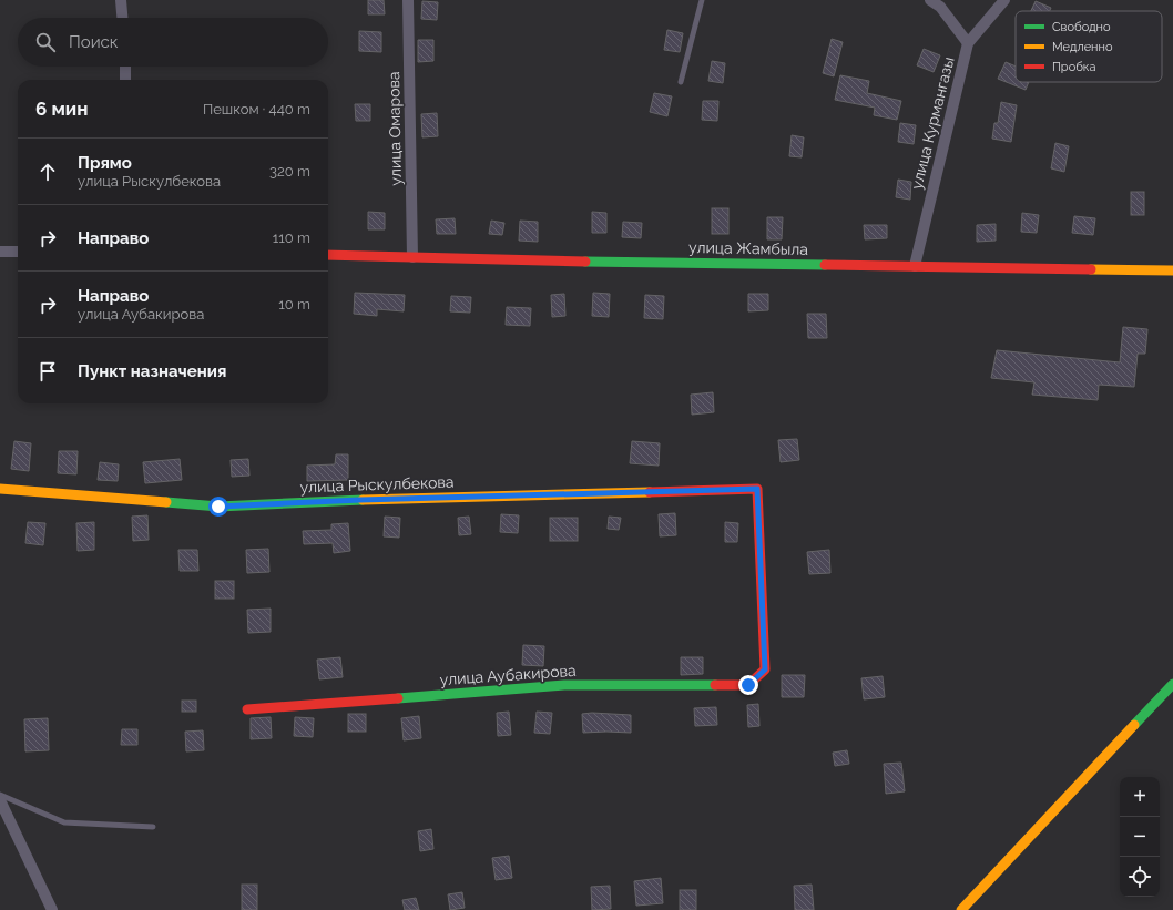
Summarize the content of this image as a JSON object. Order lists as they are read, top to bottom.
{
  "streets": {
    "street": [
      "улица Курмангазы",
      "улица Омарова",
      "улица Жамбыла",
      "улица Рыскулбекова",
      "улица Аубакирова"
    ]
  },
  "crossings": [
    ["улица Курмангазы", "улица Жамбыла"],
    ["улица Омарова", "улица Жамбыла"],
    ["улица Рыскулбекова", "улица Аубакирова"]
  ],
  "legend": ["Свободно", "Медленно", "Пробка"],
  "page": {
    "search": "Поиск",
    "heading": ["6 мин", "Пешком · 440 m"],
    "list": [
      ["Прямо", "улица Рыскулбекова", "320 m"],
      ["Направо", "110 m"],
      ["Направо", "улица Аубакирова", "10 m"],
      "Пункт назначения"
    ],
    "map_buttons": ["+", "−"]
  }
}
